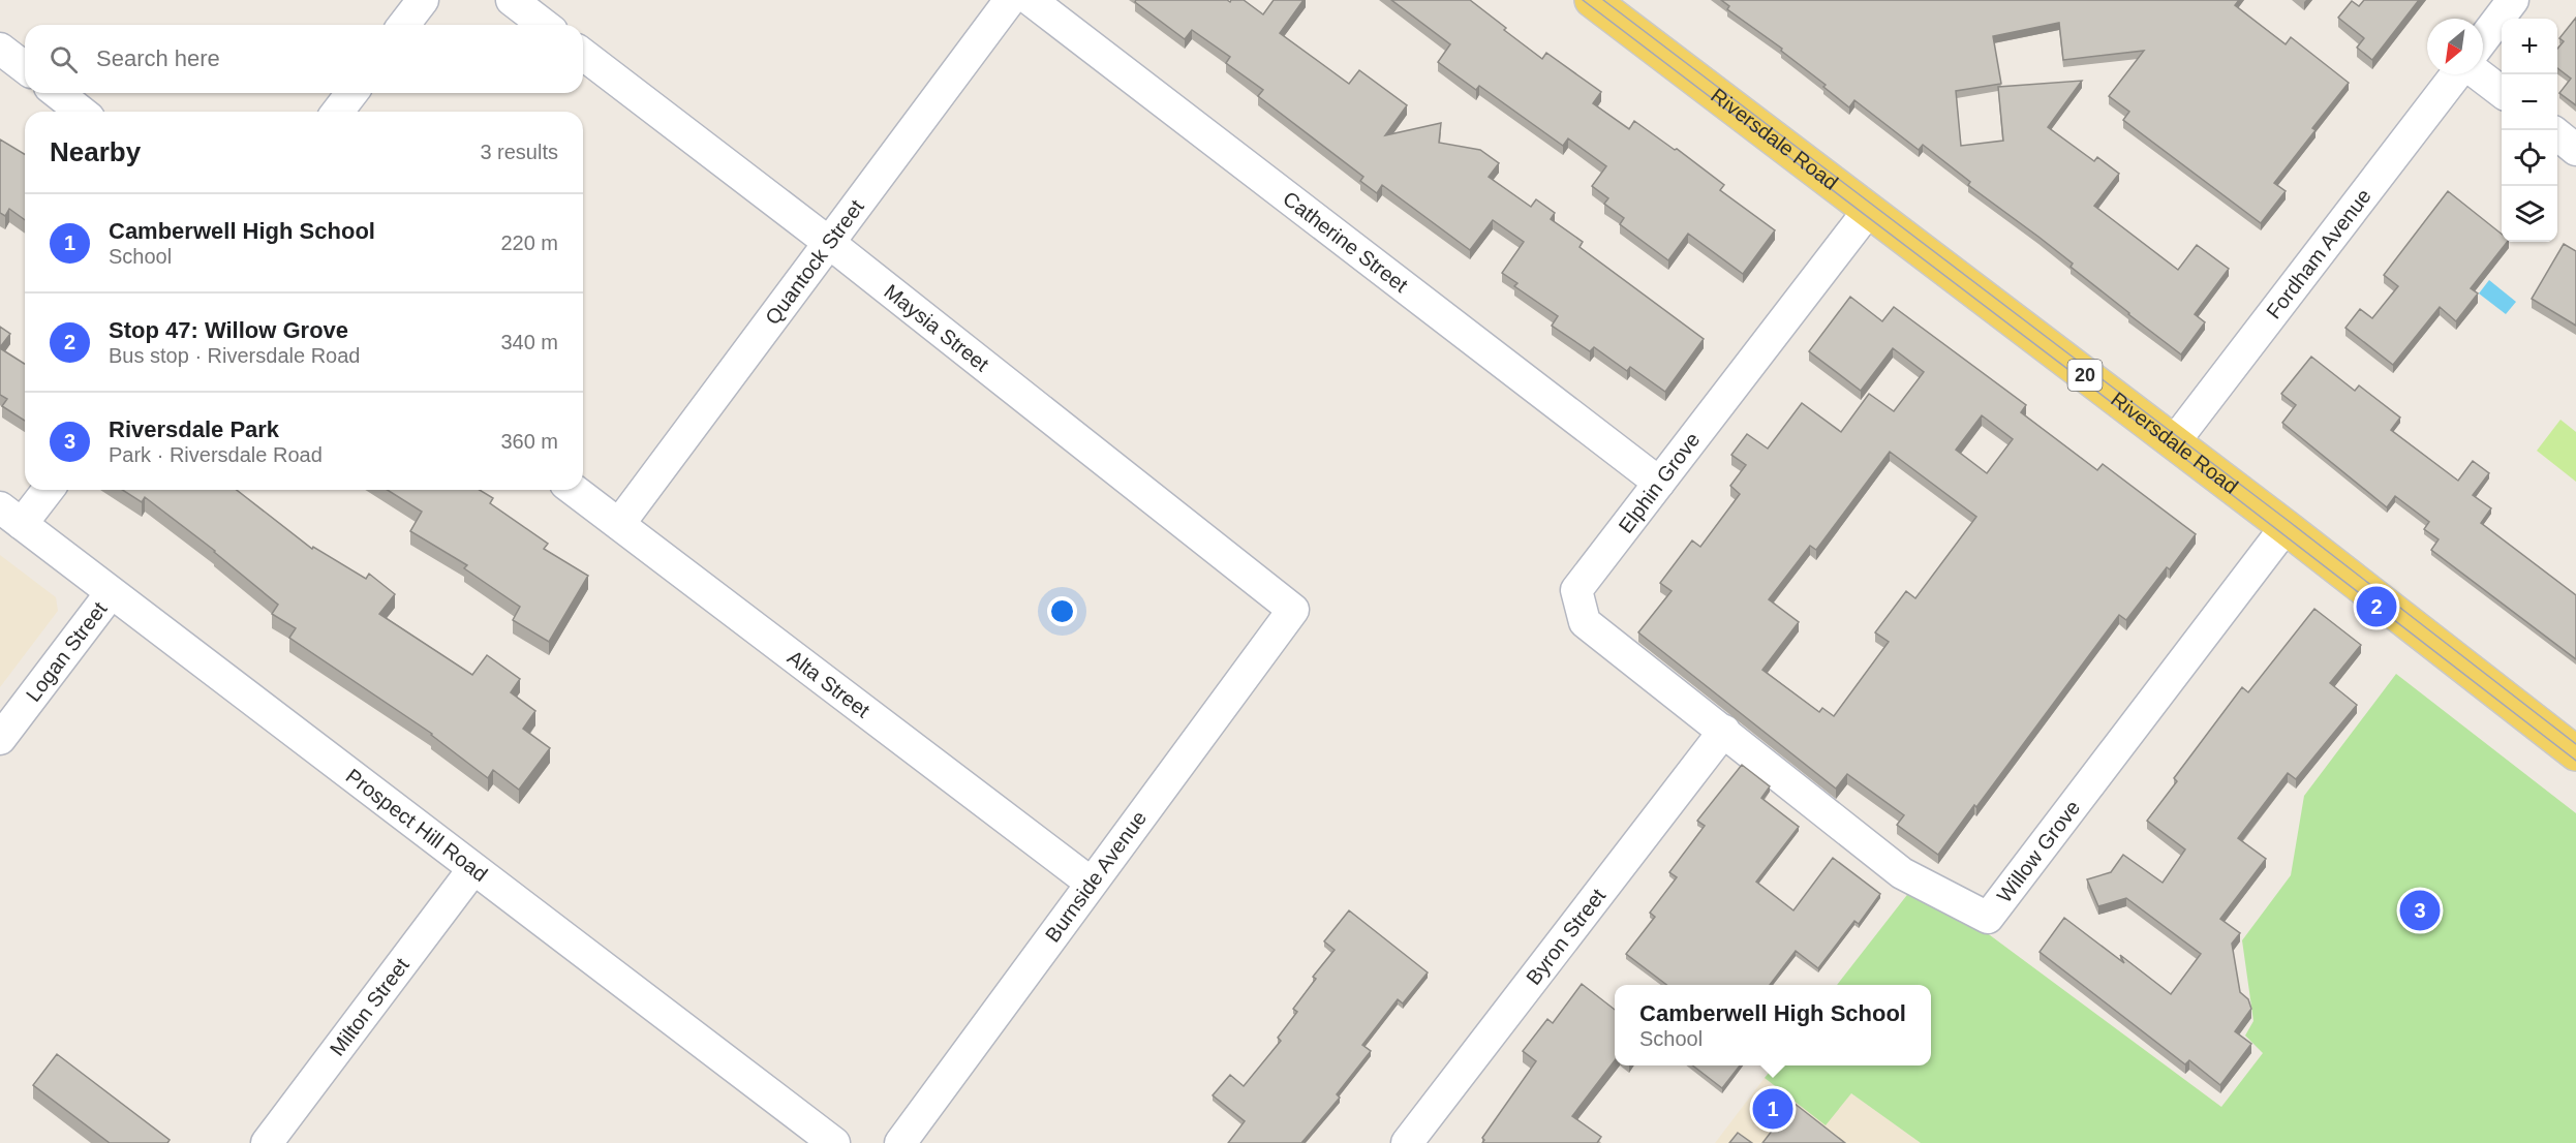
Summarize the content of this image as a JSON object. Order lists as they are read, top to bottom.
{
  "streets": {
    "main road": ["Riversdale Road", "20"],
    "street": [
      "Catherine Street",
      "Fordham Avenue",
      "Quantock Street",
      "Maysia Street",
      "Elphin Grove",
      "Logan Street",
      "Alta Street",
      "Prospect Hill Road",
      "Willow Grove",
      "Burnside Avenue",
      "Byron Street",
      "Milton Street"
    ]
  },
  "crossings": [
    ["Riversdale Road", "Fordham Avenue"],
    ["Riversdale Road", "Elphin Grove"],
    ["Riversdale Road", "Willow Grove"],
    ["Catherine Street", "Elphin Grove"],
    ["Quantock Street", "Maysia Street"],
    ["Quantock Street", "Alta Street"],
    ["Maysia Street", "Burnside Avenue"],
    ["Elphin Grove", "Willow Grove"],
    ["Elphin Grove", "Byron Street"],
    ["Logan Street", "Prospect Hill Road"],
    ["Alta Street", "Burnside Avenue"],
    ["Prospect Hill Road", "Milton Street"],
    ["Willow Grove", "Byron Street"]
  ],
  "north": "bottom left",
  "page": {
    "map_buttons": ["+", "−"],
    "search": "Search here",
    "heading": ["Nearby", "3 results"],
    "list": [
      {
        "mark": "1",
        "name": "Camberwell High School",
        "note": "School",
        "value": "220 m"
      },
      {
        "mark": "2",
        "name": "Stop 47: Willow Grove",
        "note": "Bus stop · Riversdale Road",
        "value": "340 m"
      },
      {
        "mark": "3",
        "name": "Riversdale Park",
        "note": "Park · Riversdale Road",
        "value": "360 m"
      }
    ],
    "pins": ["2", "3", "1"],
    "popup": ["Camberwell High School", "School"]
  }
}
